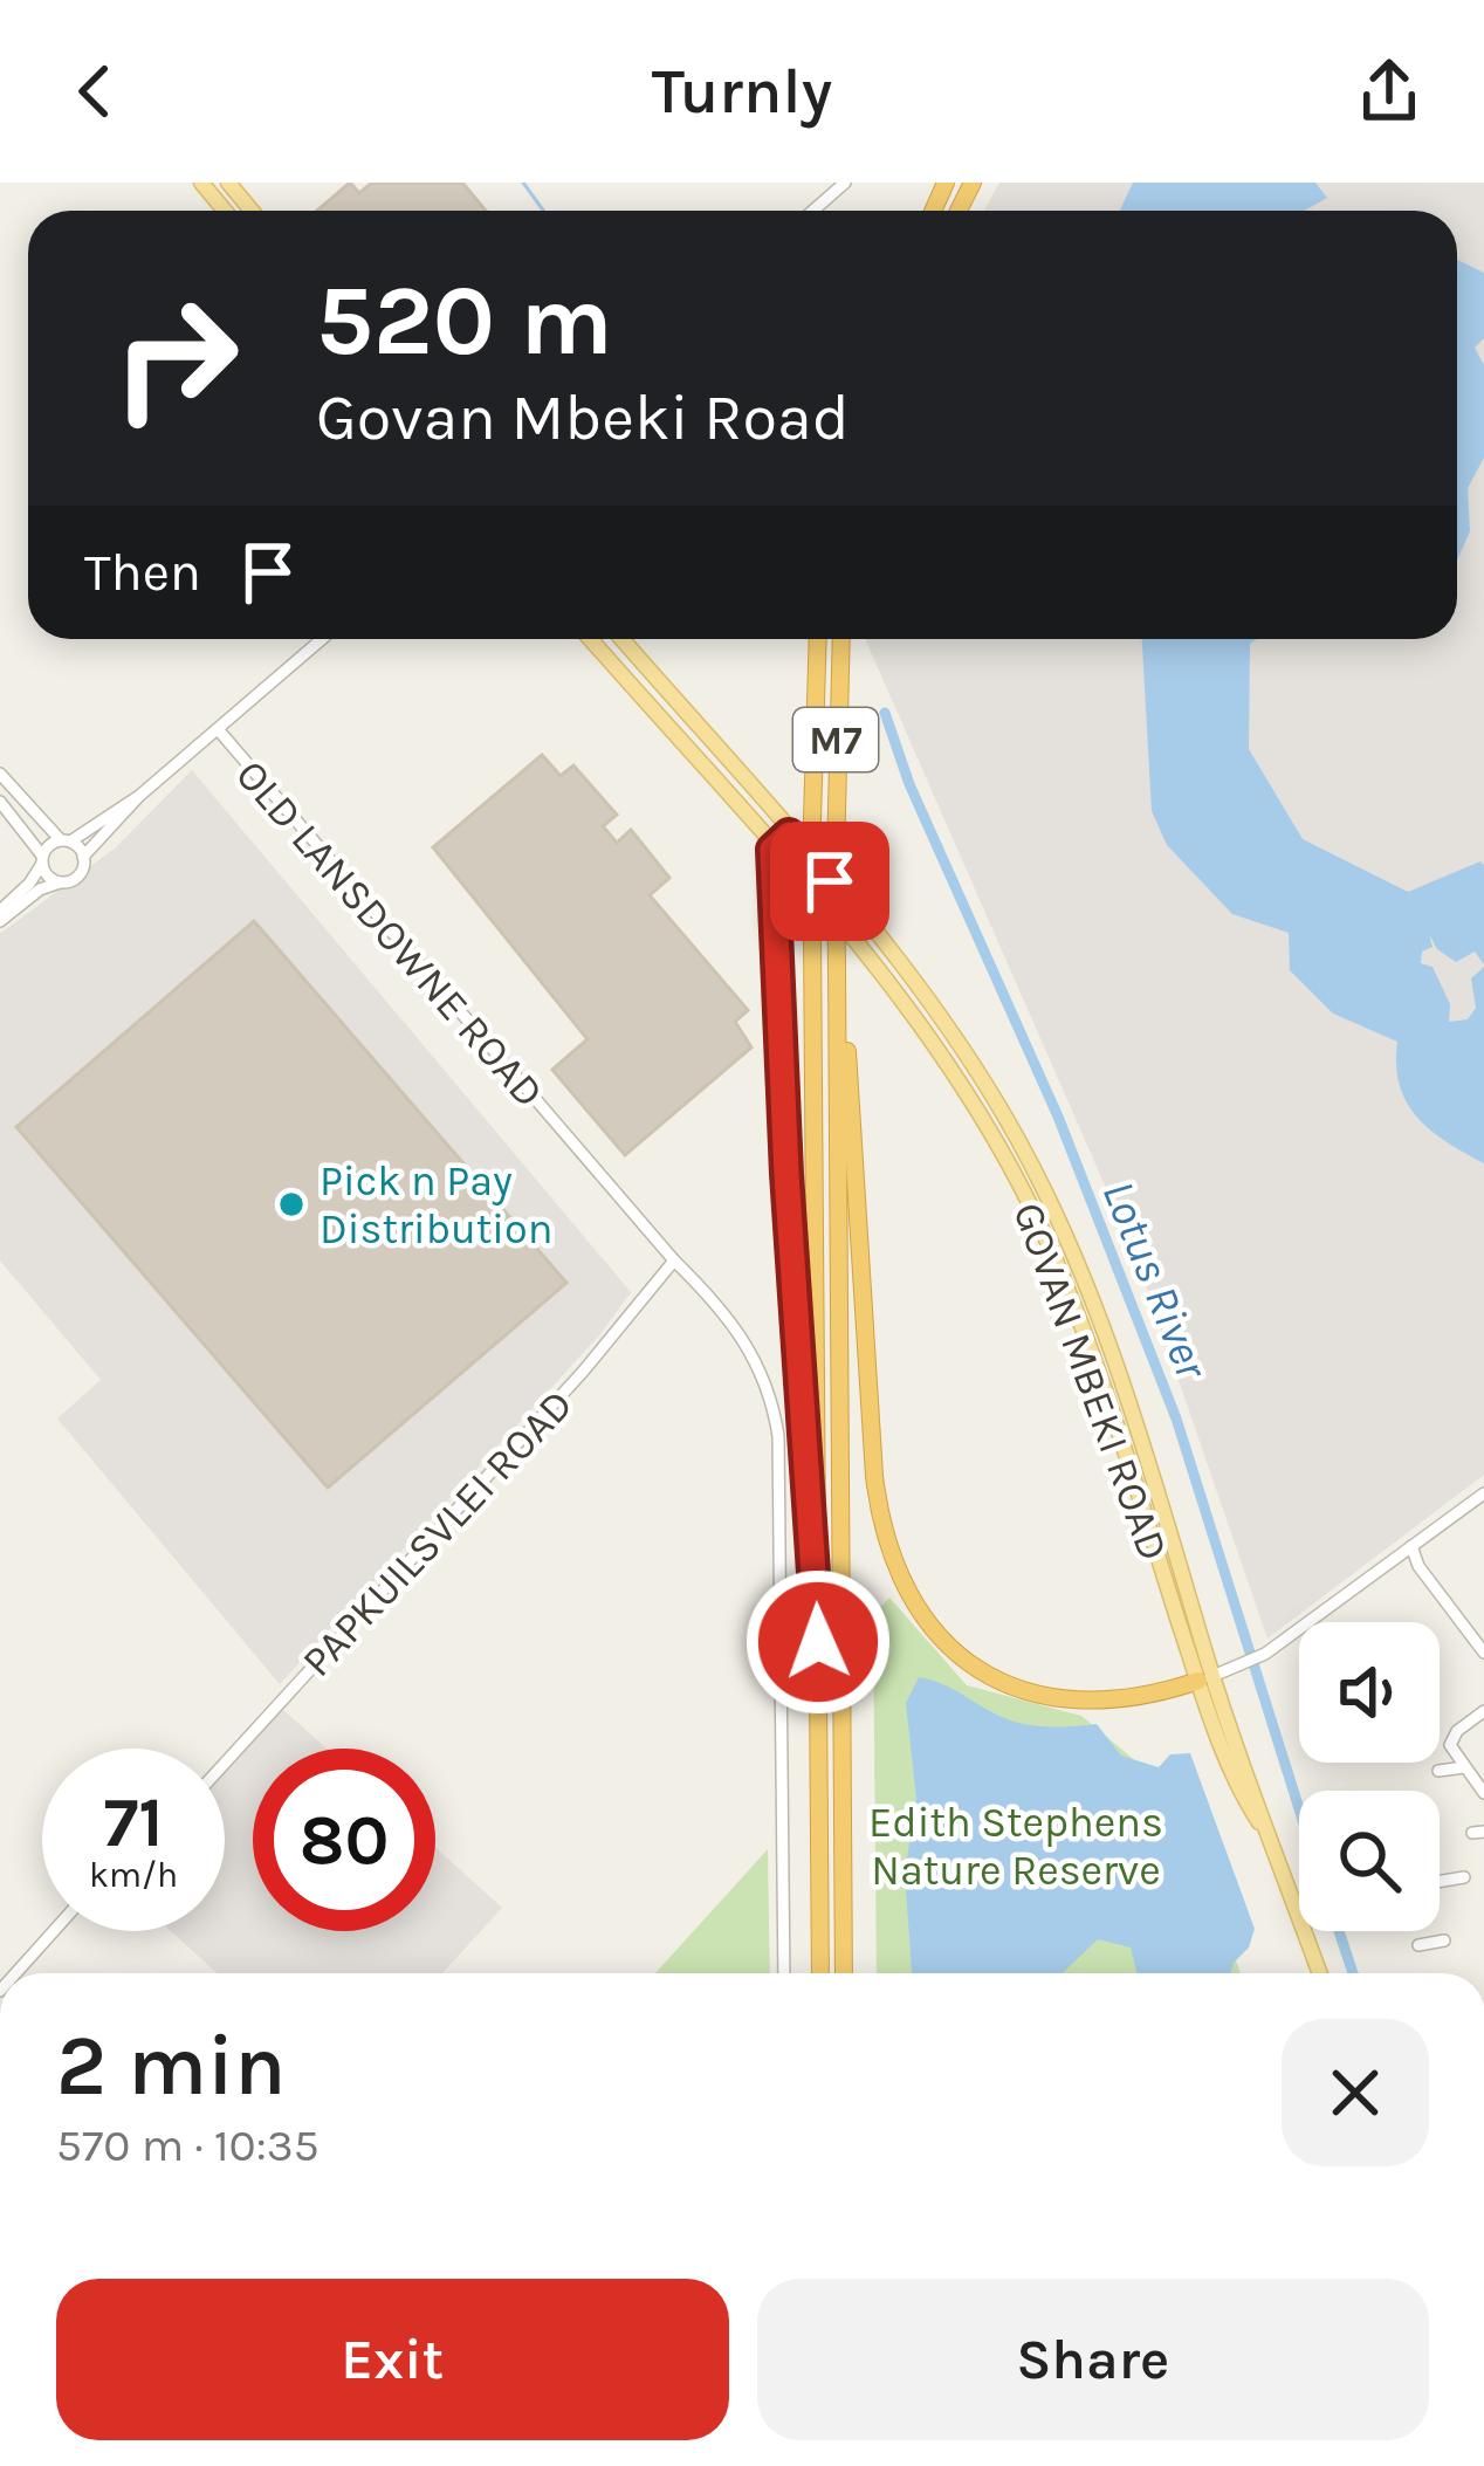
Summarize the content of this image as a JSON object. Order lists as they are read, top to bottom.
{
  "streets": {
    "highway": ["M7"],
    "main road": ["GOVAN MBEKI ROAD"],
    "street": ["OLD LANSDOWNE ROAD", "PAPKUILSVLEI ROAD"]
  },
  "crossings": [
    ["OLD LANSDOWNE ROAD", "PAPKUILSVLEI ROAD"]
  ],
  "water": ["Lotus River"],
  "parks": ["Edith Stephens Nature Reserve"],
  "places": ["Pick n Pay Distribution"],
  "page": {
    "header": "Turnly",
    "turn": ["520 m", "Govan Mbeki Road"],
    "then": "Then",
    "speed": "71 km/h",
    "limit": "80",
    "heading": ["2 min", "570 m · 10:35"],
    "buttons": ["Exit", "Share"]
  }
}
